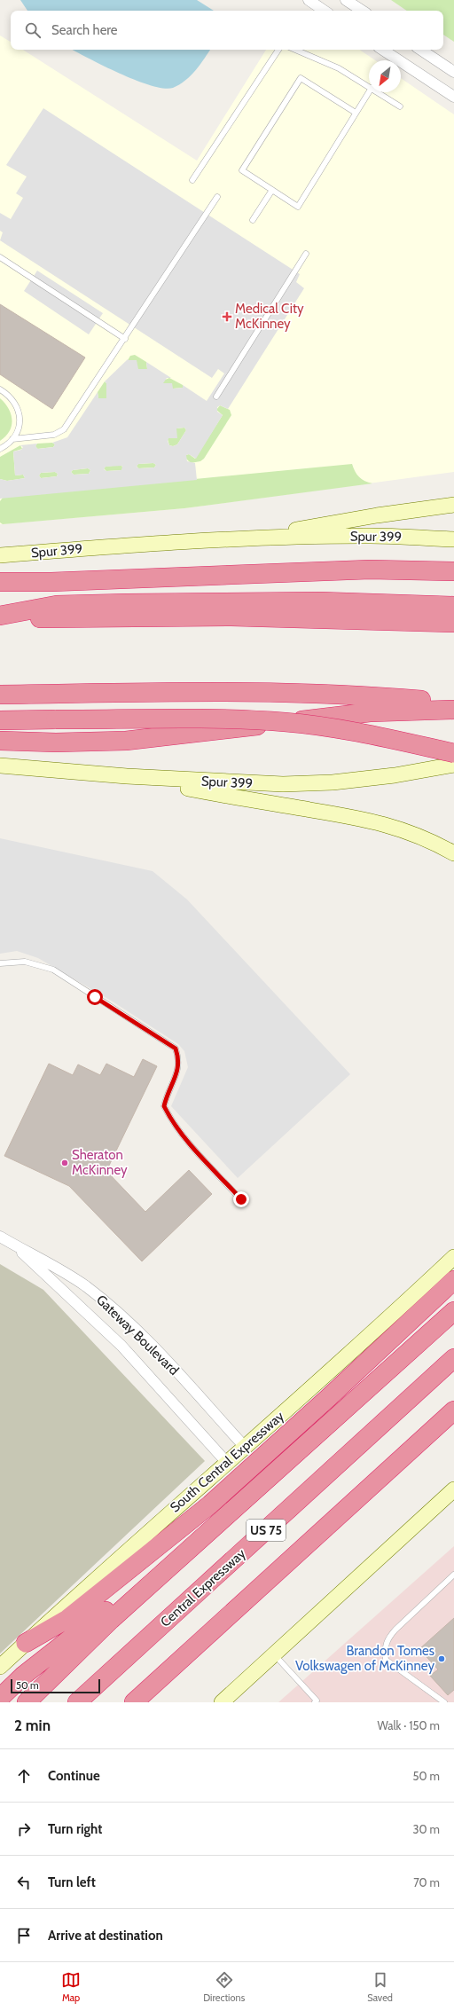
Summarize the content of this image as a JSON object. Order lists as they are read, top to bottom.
{
  "streets": {
    "highway": ["US 75", "Central Expressway"],
    "main road": ["Spur 399", "South Central Expressway"],
    "street": ["Gateway Boulevard"]
  },
  "crossings": [
    ["Gateway Boulevard", "South Central Expressway"]
  ],
  "places": {
    "health": ["Medical City McKinney"],
    "other": ["Sheraton McKinney", "Brandon Tomes Volkswagen of McKinney"]
  },
  "scale_bar": "50 m",
  "north": "bottom left",
  "page": {
    "search": "Search here",
    "scale": "50 m",
    "heading": ["2 min", "Walk · 150 m"],
    "list": [
      ["Continue", "50 m"],
      ["Turn right", "30 m"],
      ["Turn left", "70 m"],
      "Arrive at destination"
    ],
    "nav": ["Map", "Directions", "Saved"]
  }
}
